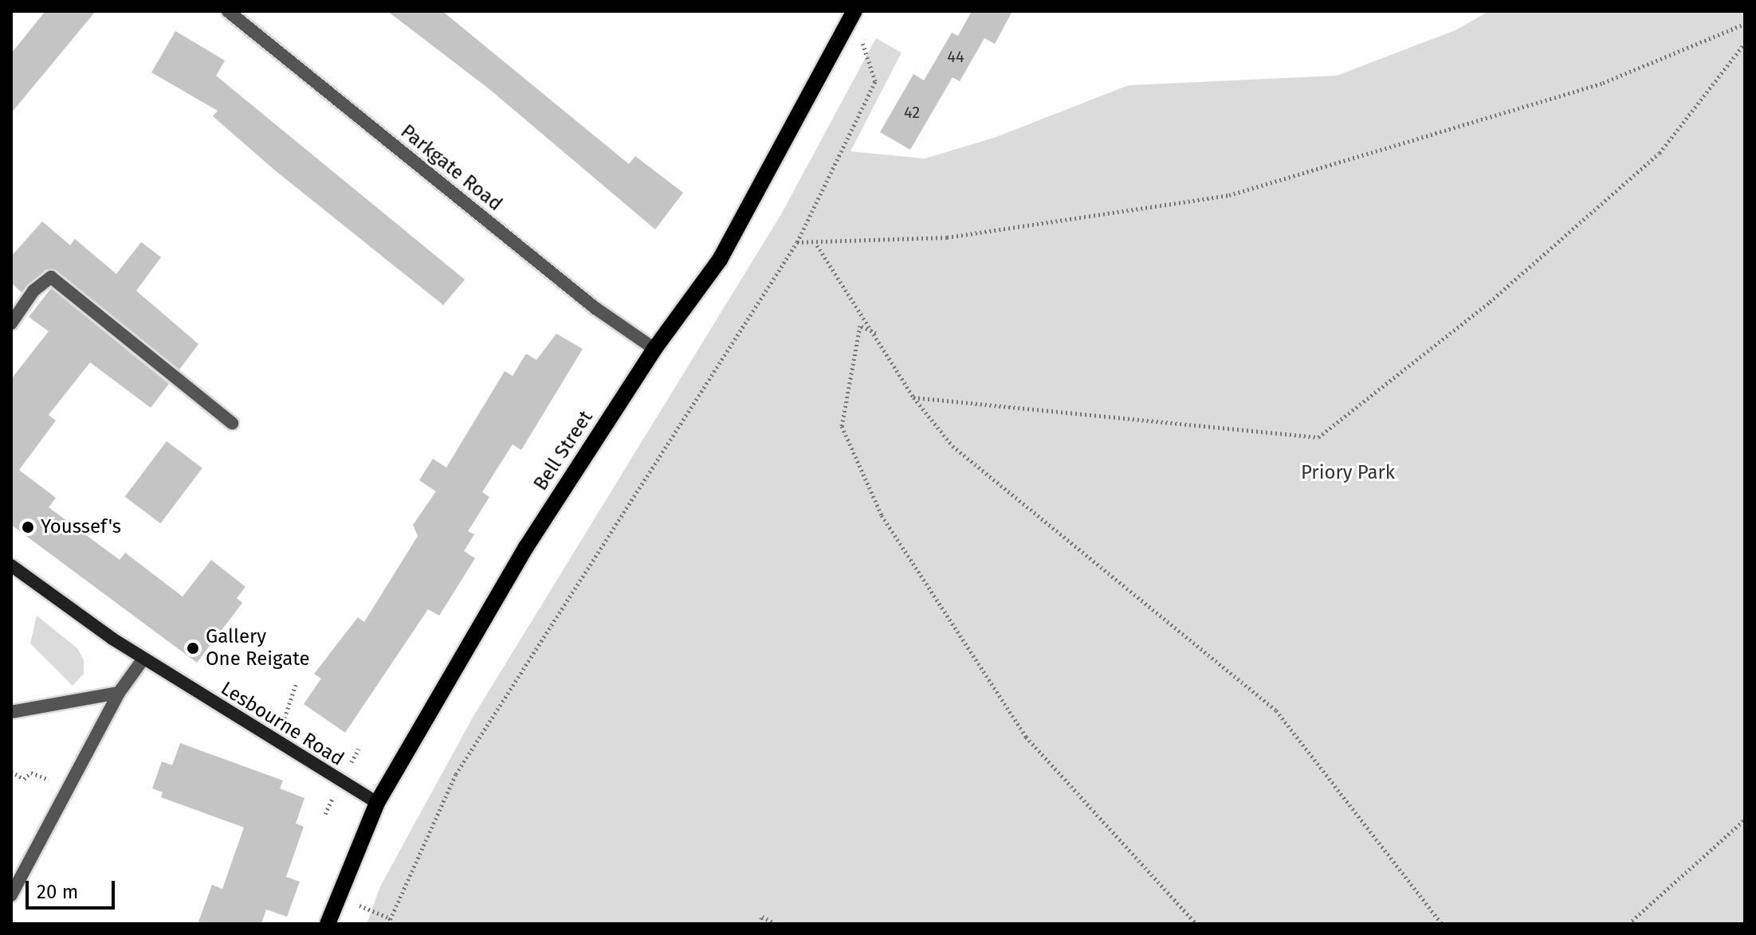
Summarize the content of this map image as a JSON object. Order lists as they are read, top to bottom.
{
  "streets": {
    "main road": ["Bell Street", "Lesbourne Road"],
    "street": ["Parkgate Road"]
  },
  "crossings": [
    ["Parkgate Road", "Bell Street"],
    ["Bell Street", "Lesbourne Road"]
  ],
  "parks": ["Priory Park"],
  "places": ["Youssef's", "Gallery One Reigate"],
  "house_numbers": ["44", "42"],
  "scale_bar": "20 m"
}
